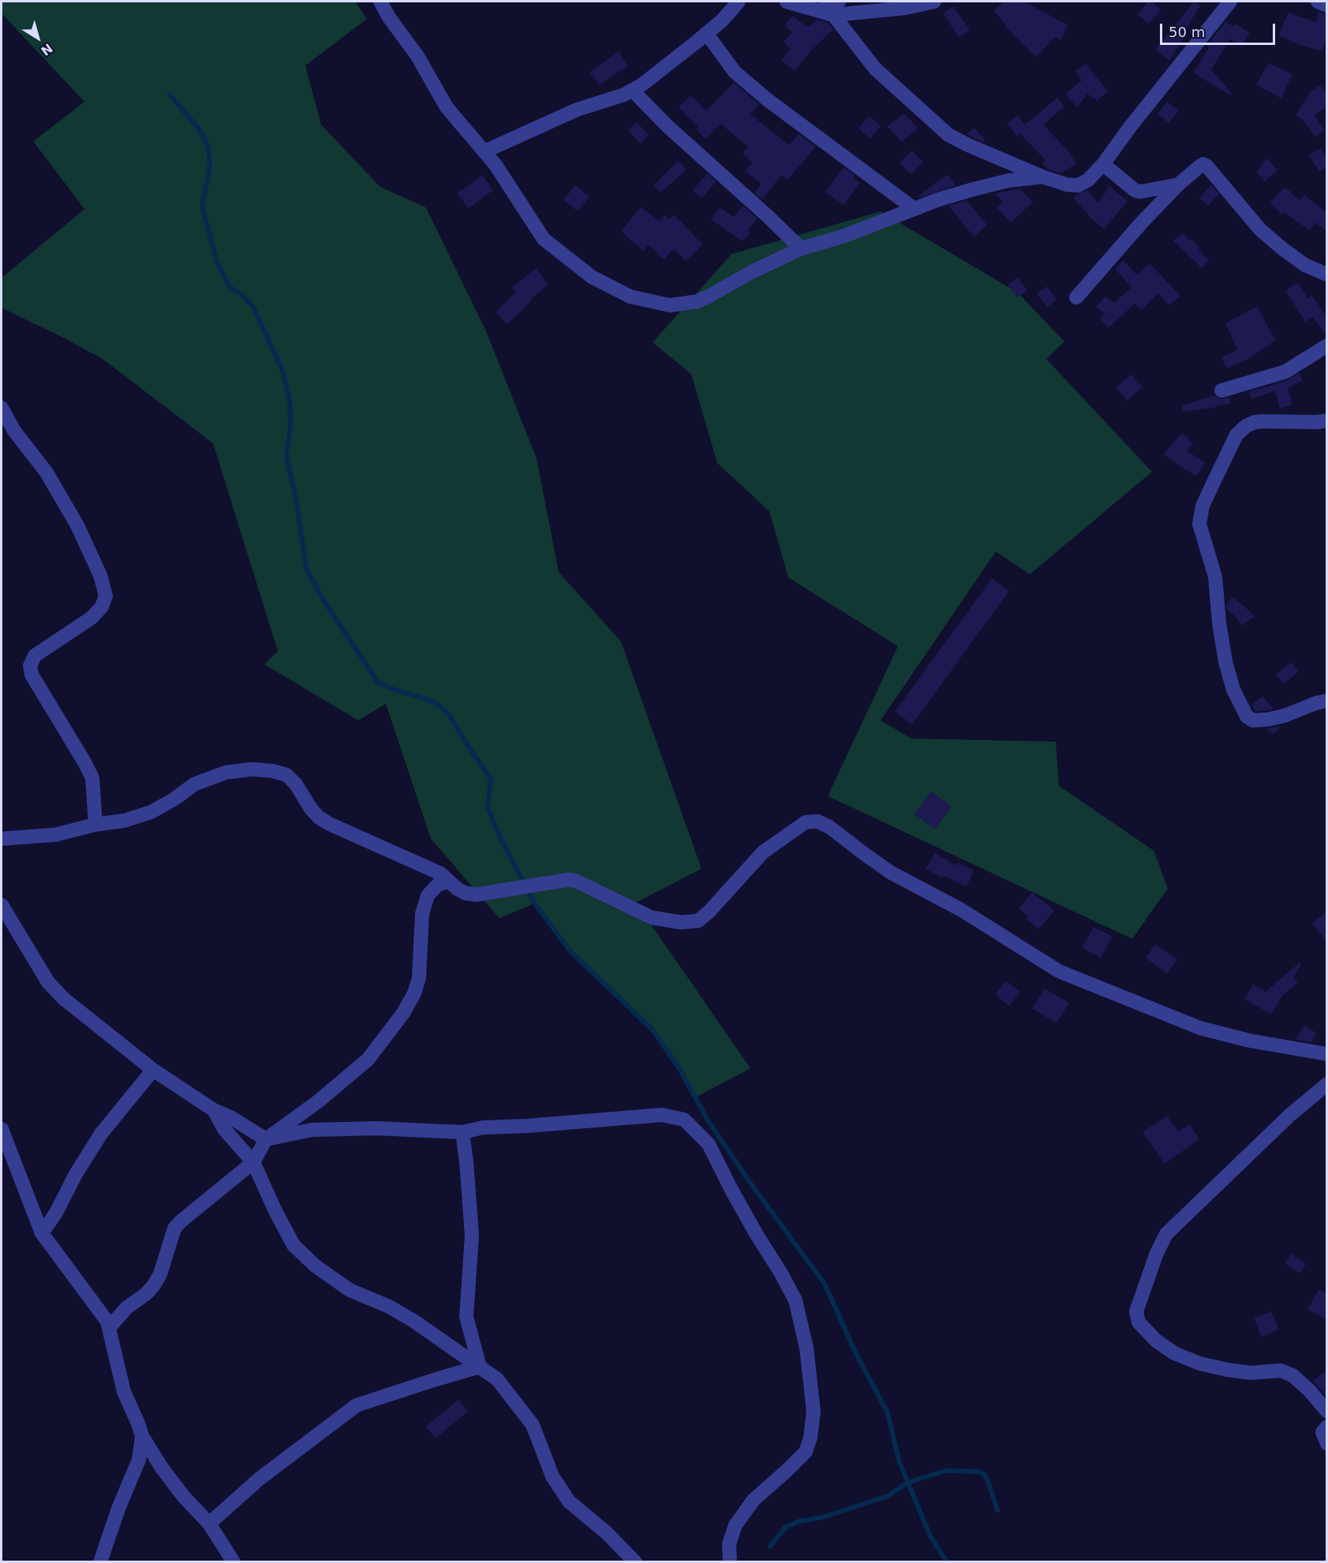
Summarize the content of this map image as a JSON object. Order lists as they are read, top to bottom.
{
  "scale_bar": "50 m",
  "north": "bottom right"
}
